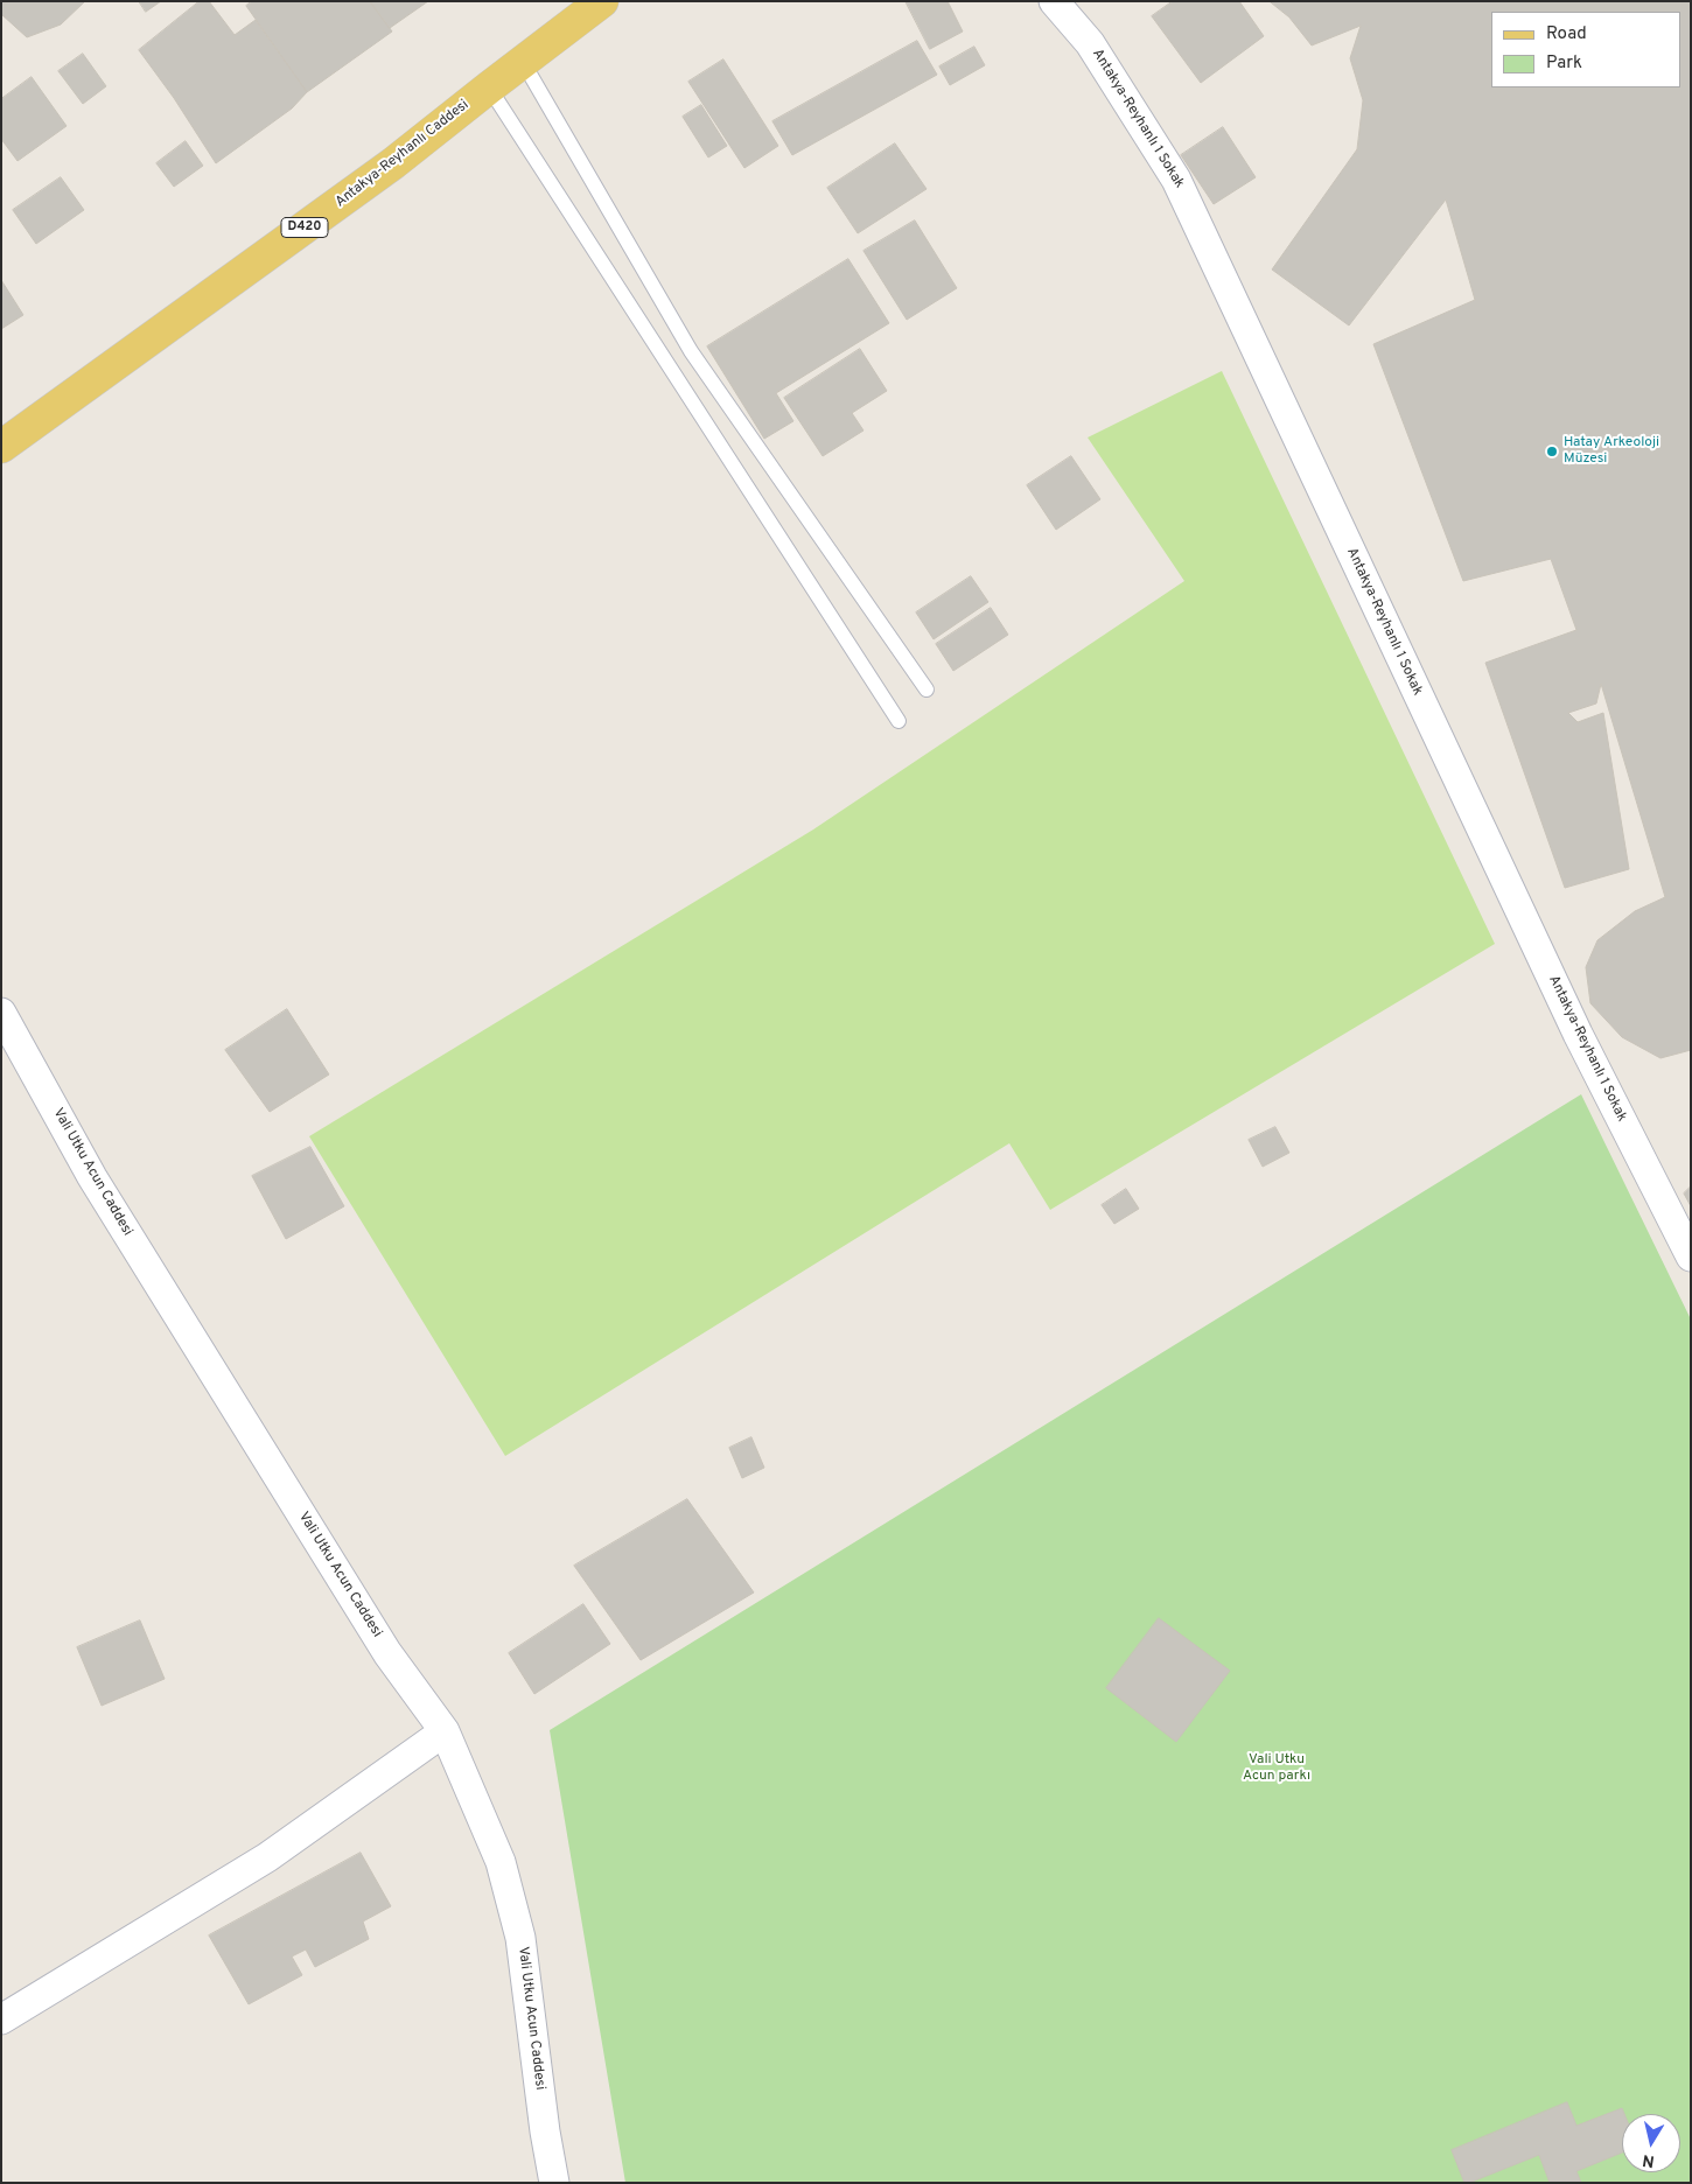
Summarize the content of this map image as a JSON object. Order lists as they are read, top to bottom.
{
  "streets": {
    "main road": ["Antakya-Reyhanlı Caddesi", "D420"],
    "street": ["Antakya-Reyhanlı 1 Sokak", "Vali Utku Acun Caddesi"]
  },
  "parks": ["Vali Utku Acun parkı"],
  "places": ["Hatay Arkeoloji Müzesi"],
  "legend": ["Road", "Park"],
  "north": "bottom"
}
